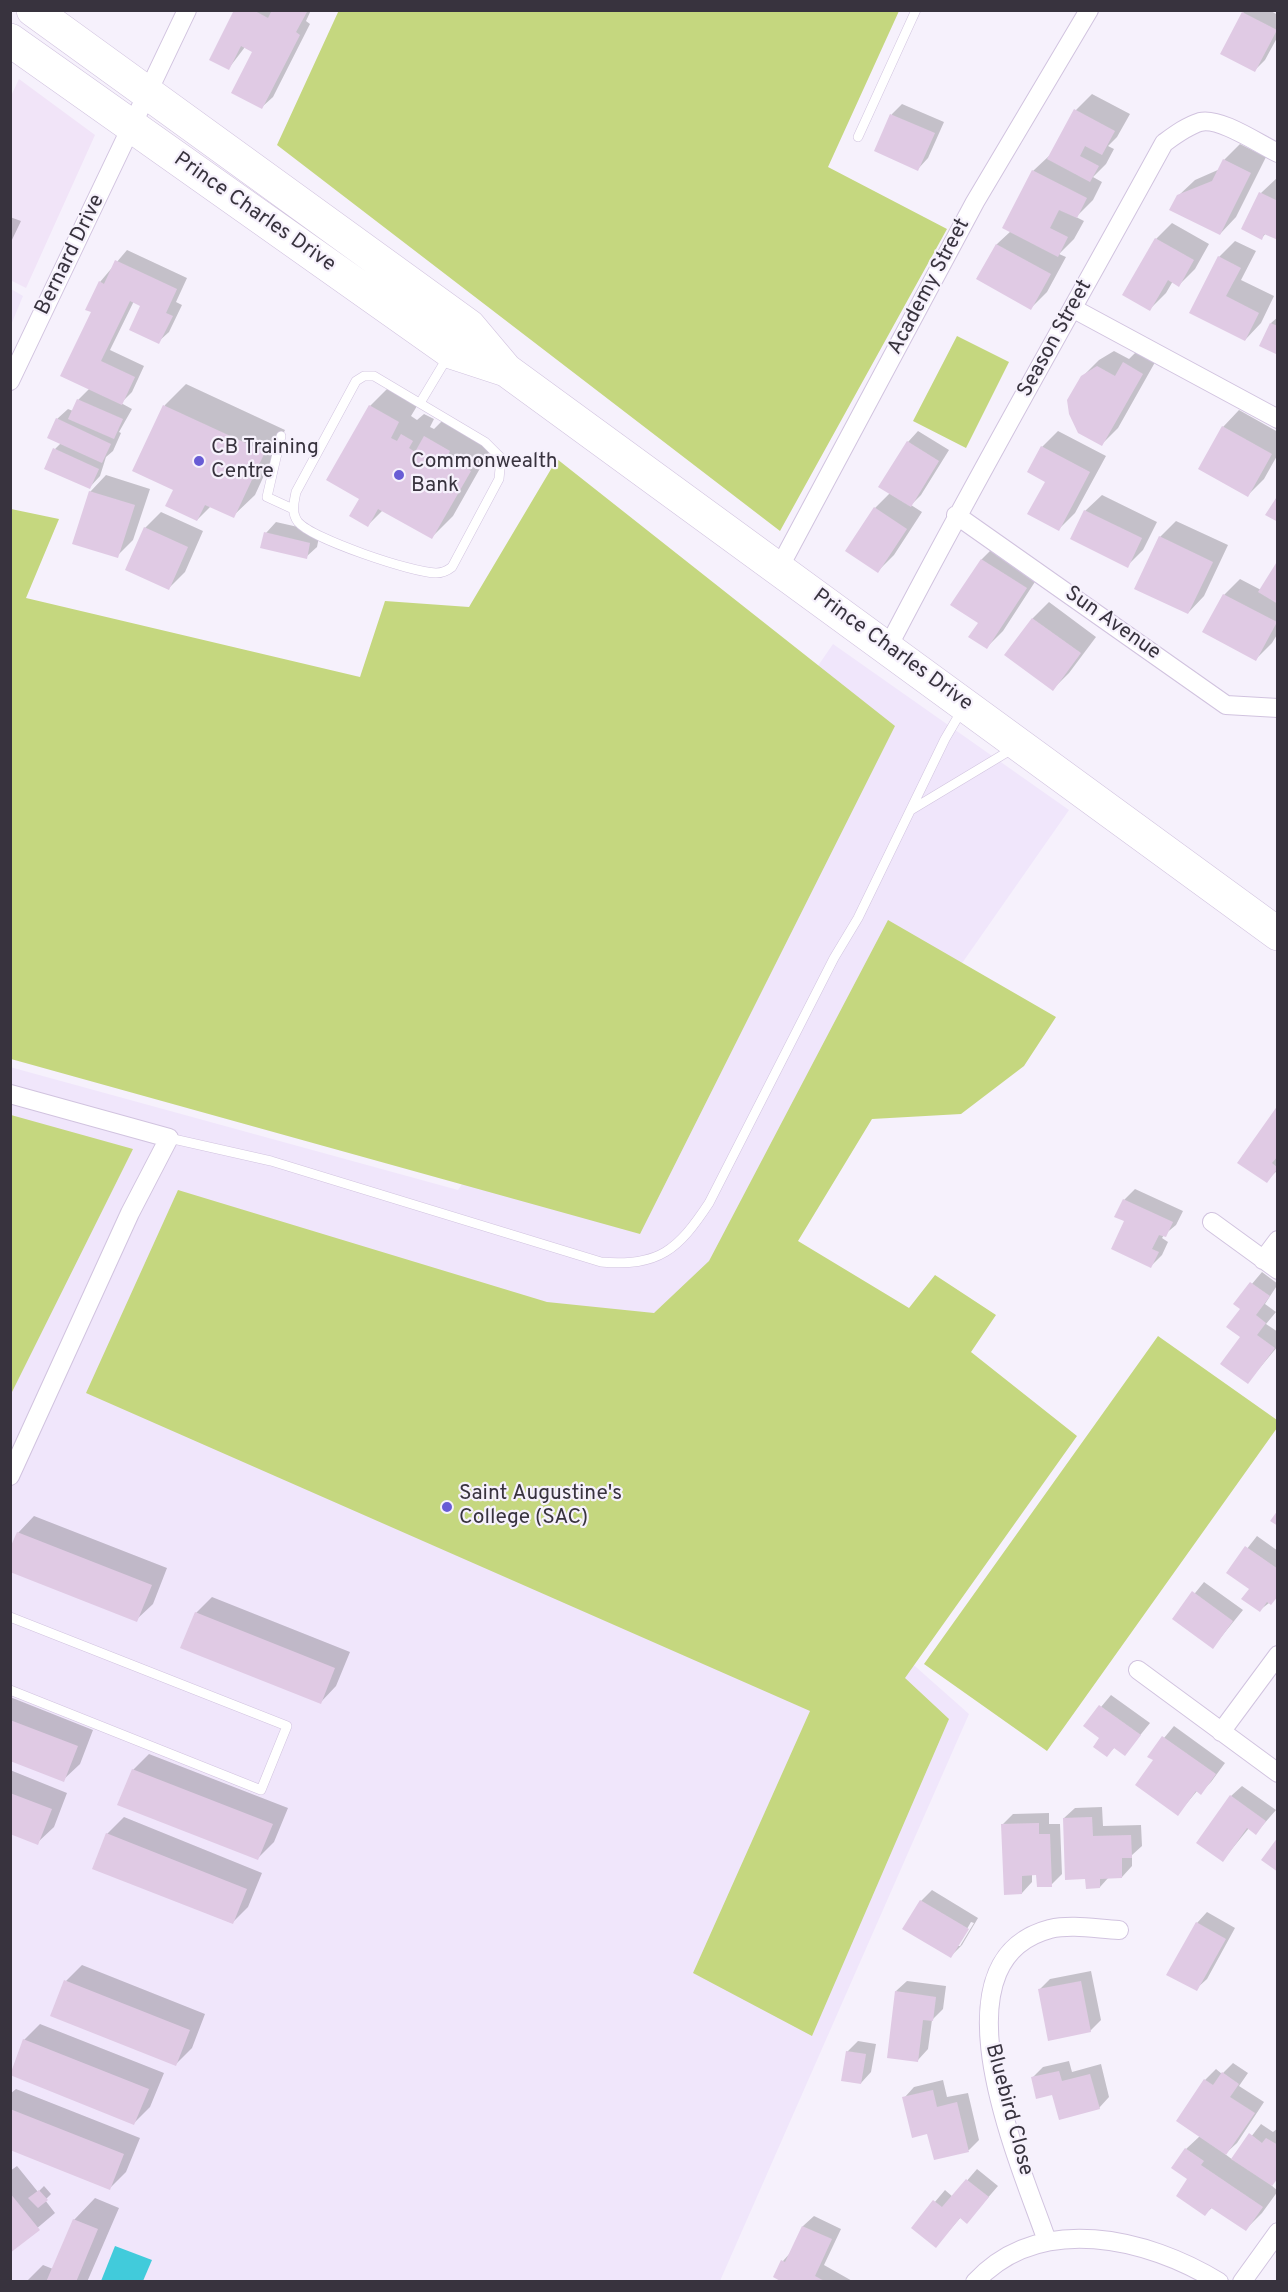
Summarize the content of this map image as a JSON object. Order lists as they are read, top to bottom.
{
  "streets": {
    "highway": ["Prince Charles Drive"],
    "street": [
      "Bernard Drive",
      "Academy Street",
      "Season Street",
      "Sun Avenue",
      "Bluebird Close"
    ]
  },
  "crossings": [
    ["Prince Charles Drive", "Bernard Drive"],
    ["Prince Charles Drive", "Academy Street"],
    ["Prince Charles Drive", "Season Street"],
    ["Season Street", "Sun Avenue"]
  ],
  "places": ["CB Training Centre", "Commonwealth Bank", "Saint Augustine's College (SAC)"]
}
